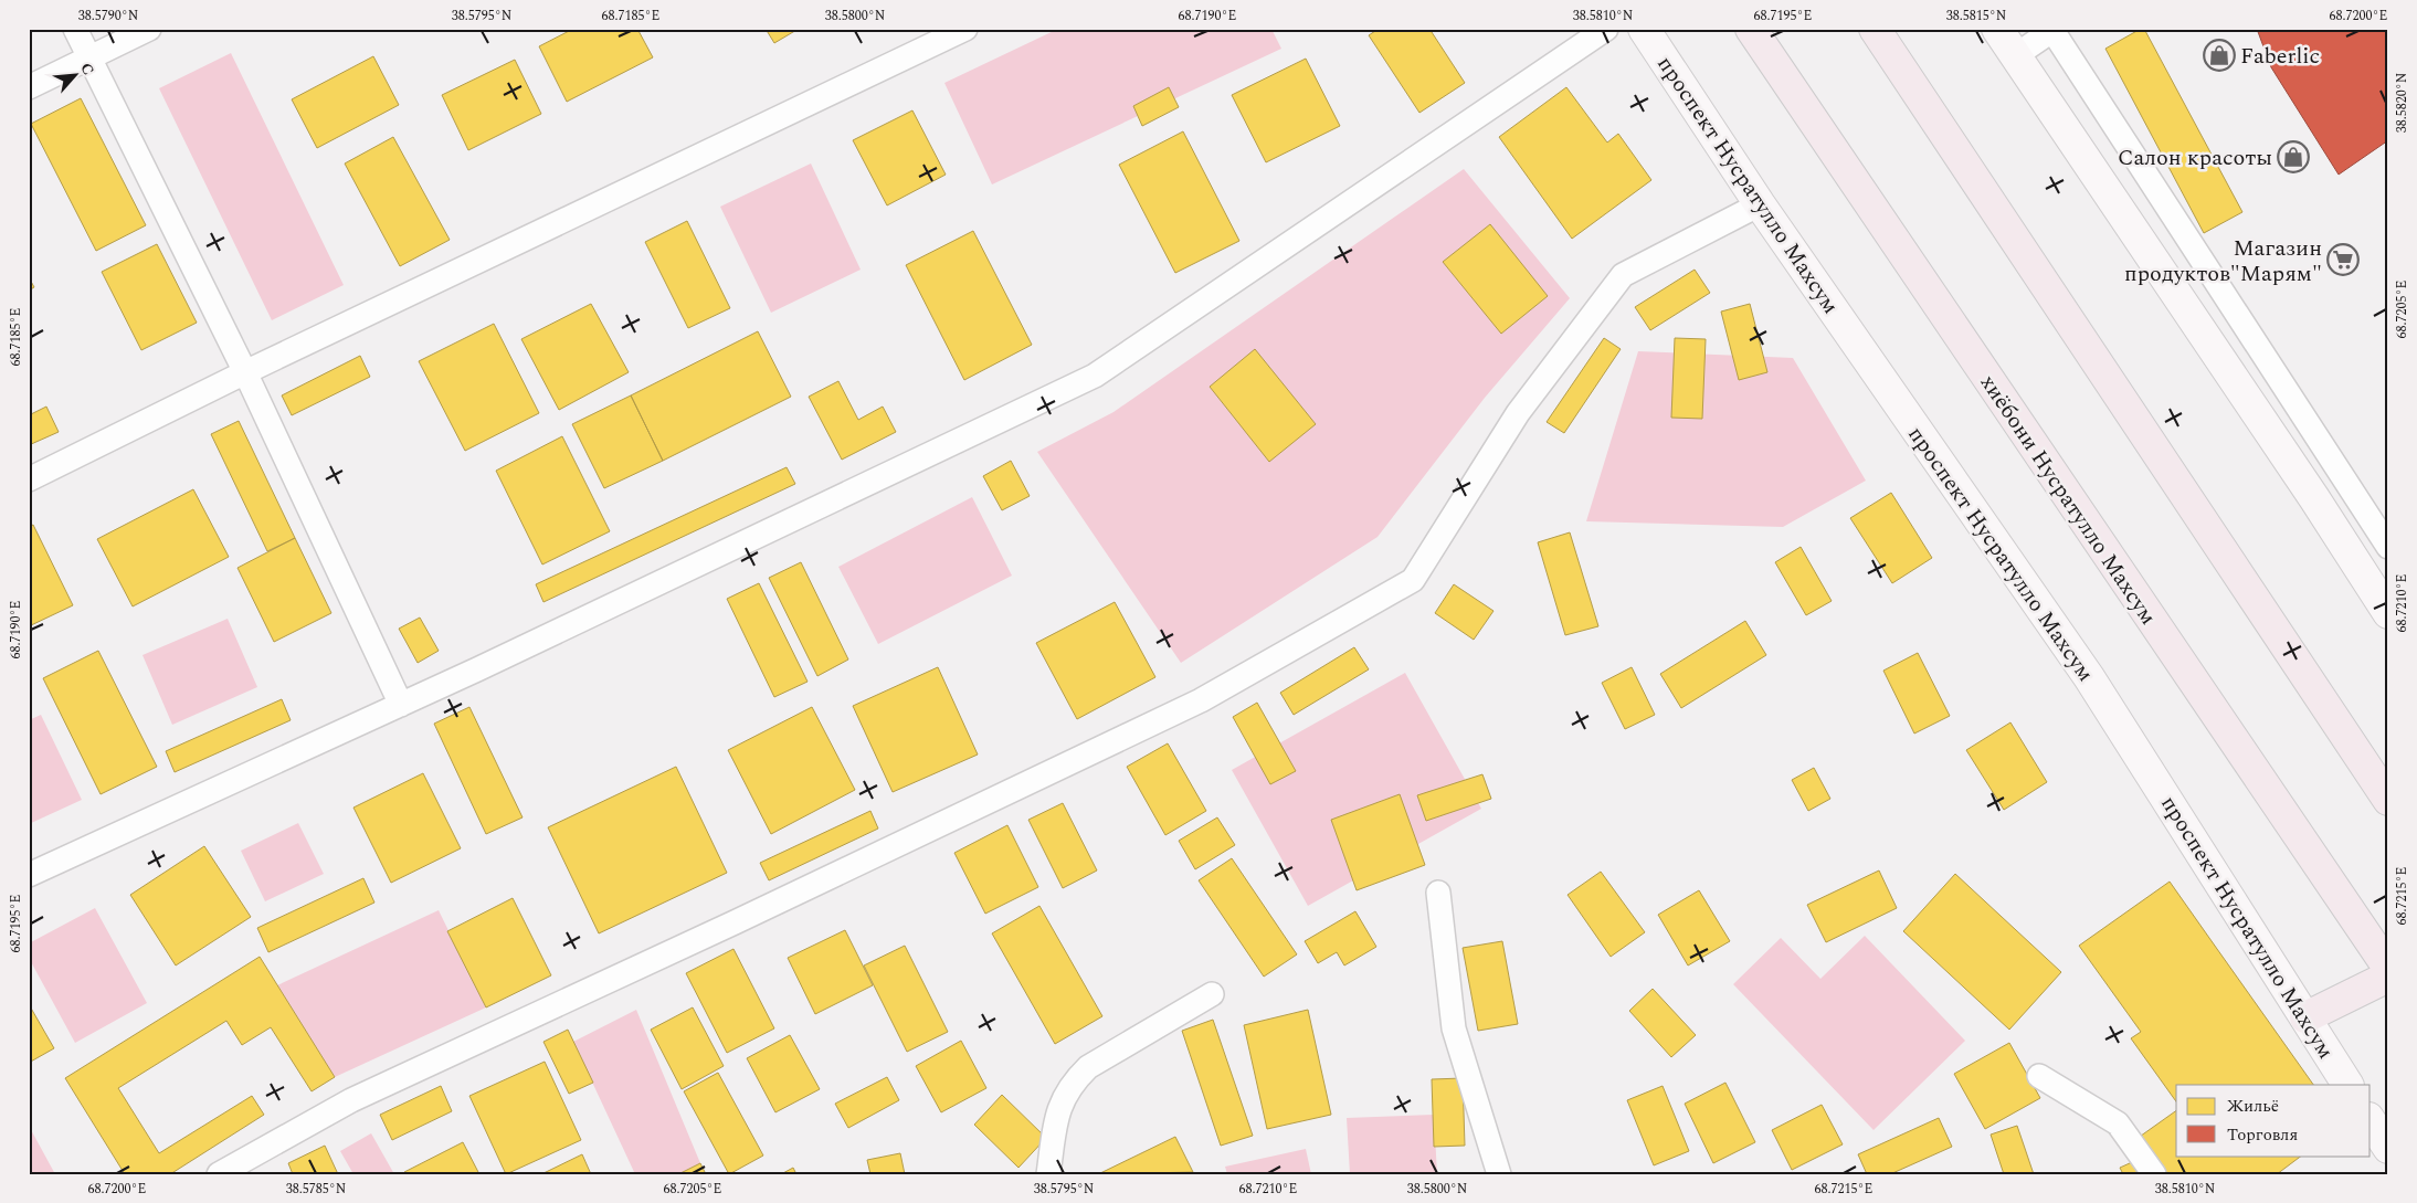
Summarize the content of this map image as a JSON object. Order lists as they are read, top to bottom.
{
  "streets": {
    "highway": ["хиёбони Нусратулло Махсум"],
    "street": ["проспект Нусратулло Махсум"]
  },
  "places": {
    "shop": ["Faberlic", "Салон красоты"],
    "supermarket": ["Магазин продуктов\"Марям\""]
  },
  "legend": ["Жильё", "Торговля"],
  "north": "top right",
  "coordinates": [
    "38.5790°N",
    "38.5795°N",
    "68.7185°E",
    "38.5800°N",
    "68.7190°E",
    "38.5810°N",
    "68.7195°E",
    "38.5815°N",
    "68.7200°E",
    "38.5820°N",
    "68.7205°E",
    "68.7210°E",
    "68.7215°E",
    "38.5785°N"
  ]
}
